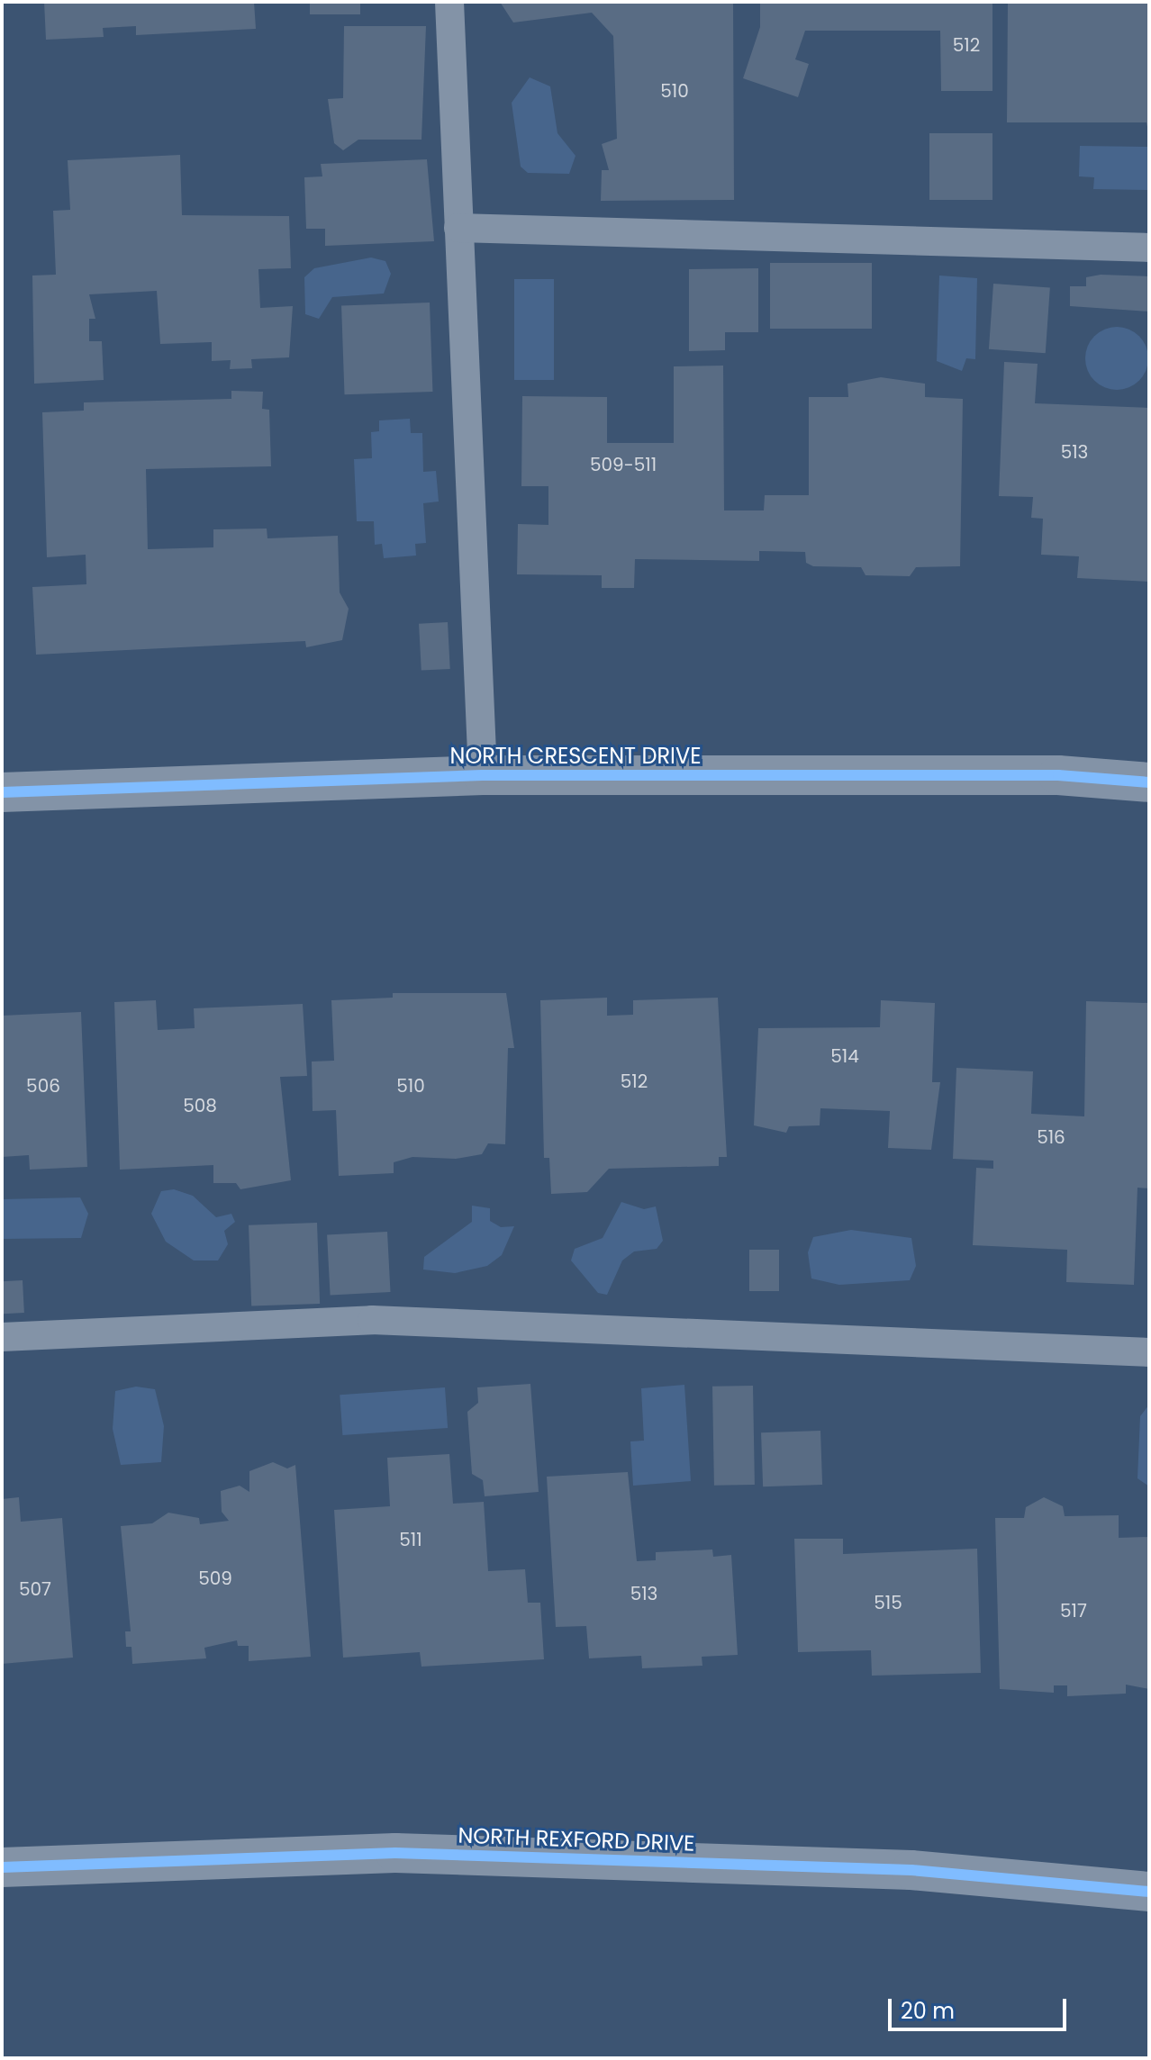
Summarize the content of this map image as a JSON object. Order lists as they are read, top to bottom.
{
  "streets": {
    "street": ["NORTH CRESCENT DRIVE", "NORTH REXFORD DRIVE"]
  },
  "house_numbers": [
    "512",
    "510",
    "513",
    "509-511",
    "514",
    "512",
    "506",
    "510",
    "508",
    "516",
    "511",
    "509",
    "507",
    "513",
    "515",
    "517"
  ],
  "scale_bar": "20 m"
}
